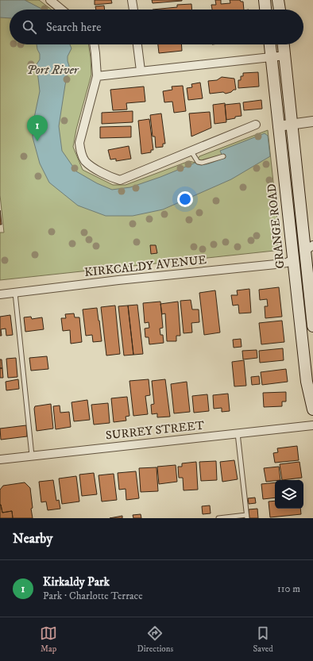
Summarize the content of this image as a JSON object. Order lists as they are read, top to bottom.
{
  "streets": {
    "main road": ["GRANGE ROAD"],
    "street": ["KIRKCALDY AVENUE", "SURREY STREET"]
  },
  "crossings": [
    ["GRANGE ROAD", "KIRKCALDY AVENUE"]
  ],
  "water": ["Port River"],
  "page": {
    "search": "Search here",
    "pins": "1",
    "heading": "Nearby",
    "list": [
      {
        "mark": "1",
        "name": "Kirkaldy Park",
        "note": "Park · Charlotte Terrace",
        "value": "110 m"
      }
    ],
    "nav": ["Map", "Directions", "Saved"]
  }
}
